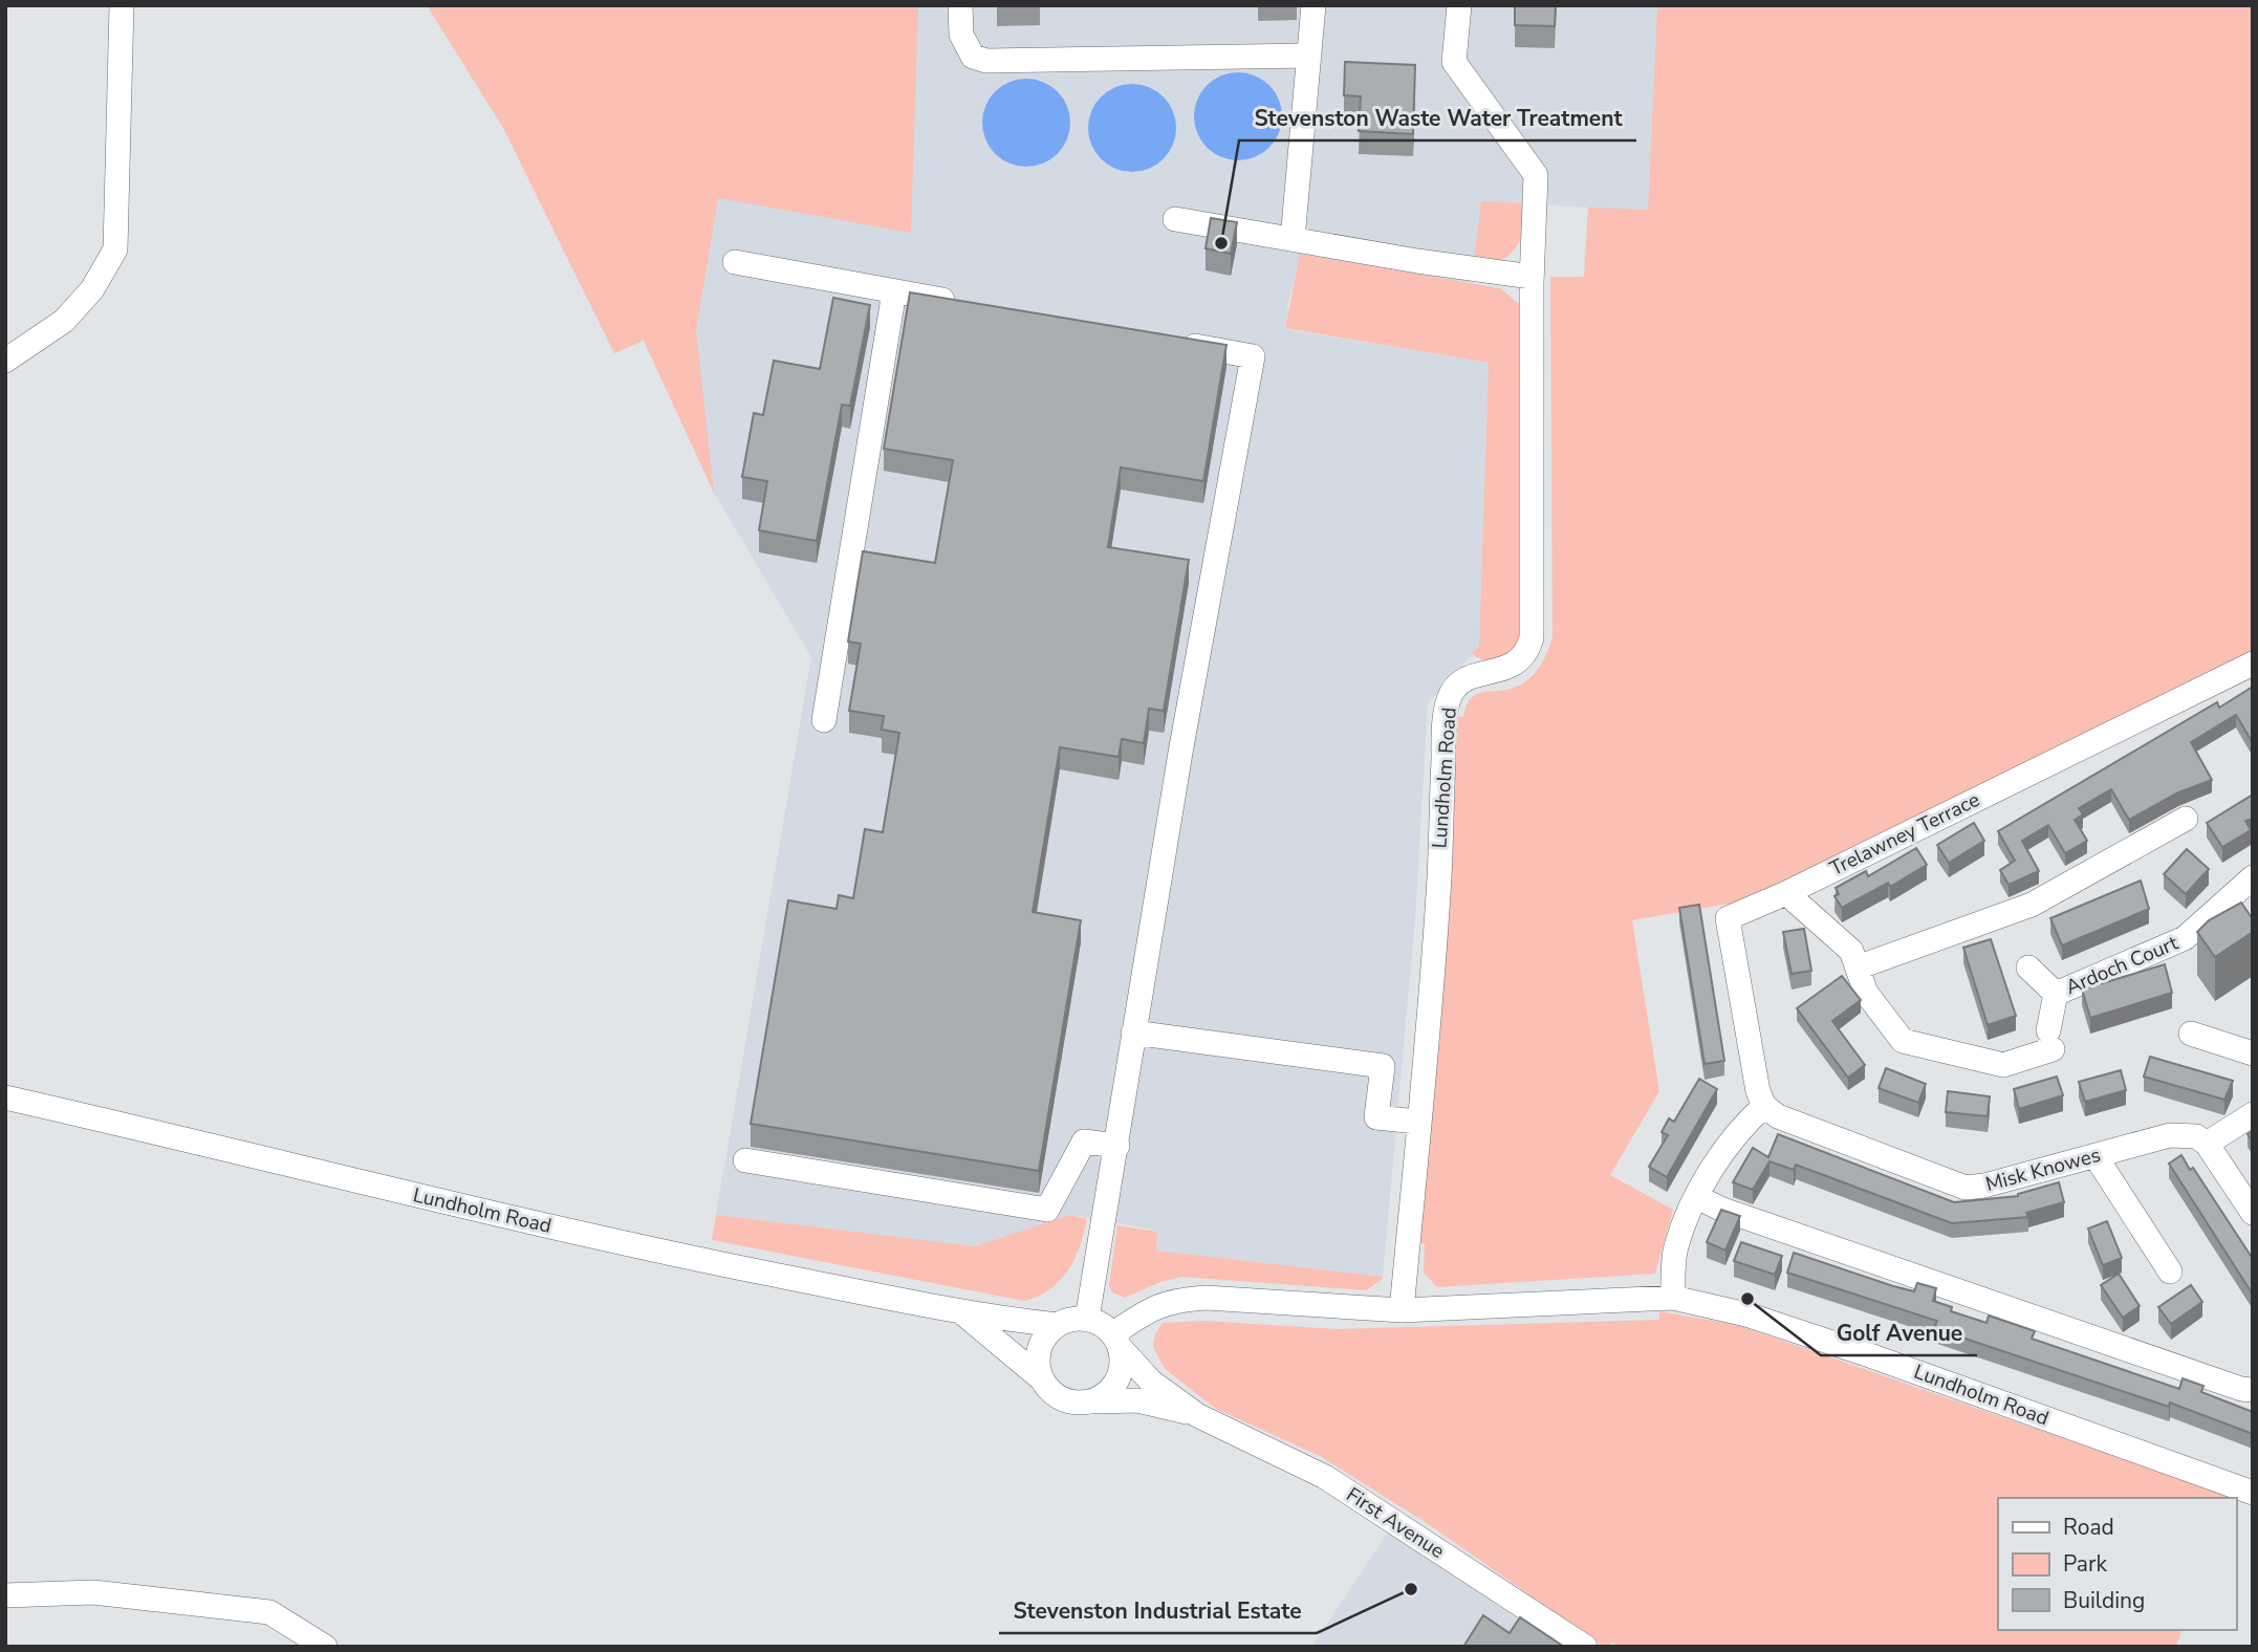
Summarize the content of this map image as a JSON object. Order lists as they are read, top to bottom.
{
  "streets": {
    "street": [
      "Lundholm Road",
      "Trelawney Terrace",
      "Ardoch Court",
      "Misk Knowes",
      "First Avenue"
    ]
  },
  "crossings": [
    ["Lundholm Road", "First Avenue"],
    ["Trelawney Terrace", "Misk Knowes"]
  ],
  "places": ["Stevenston Waste Water Treatment", "Golf Avenue", "Stevenston Industrial Estate"],
  "legend": ["Road", "Park", "Building"]
}
